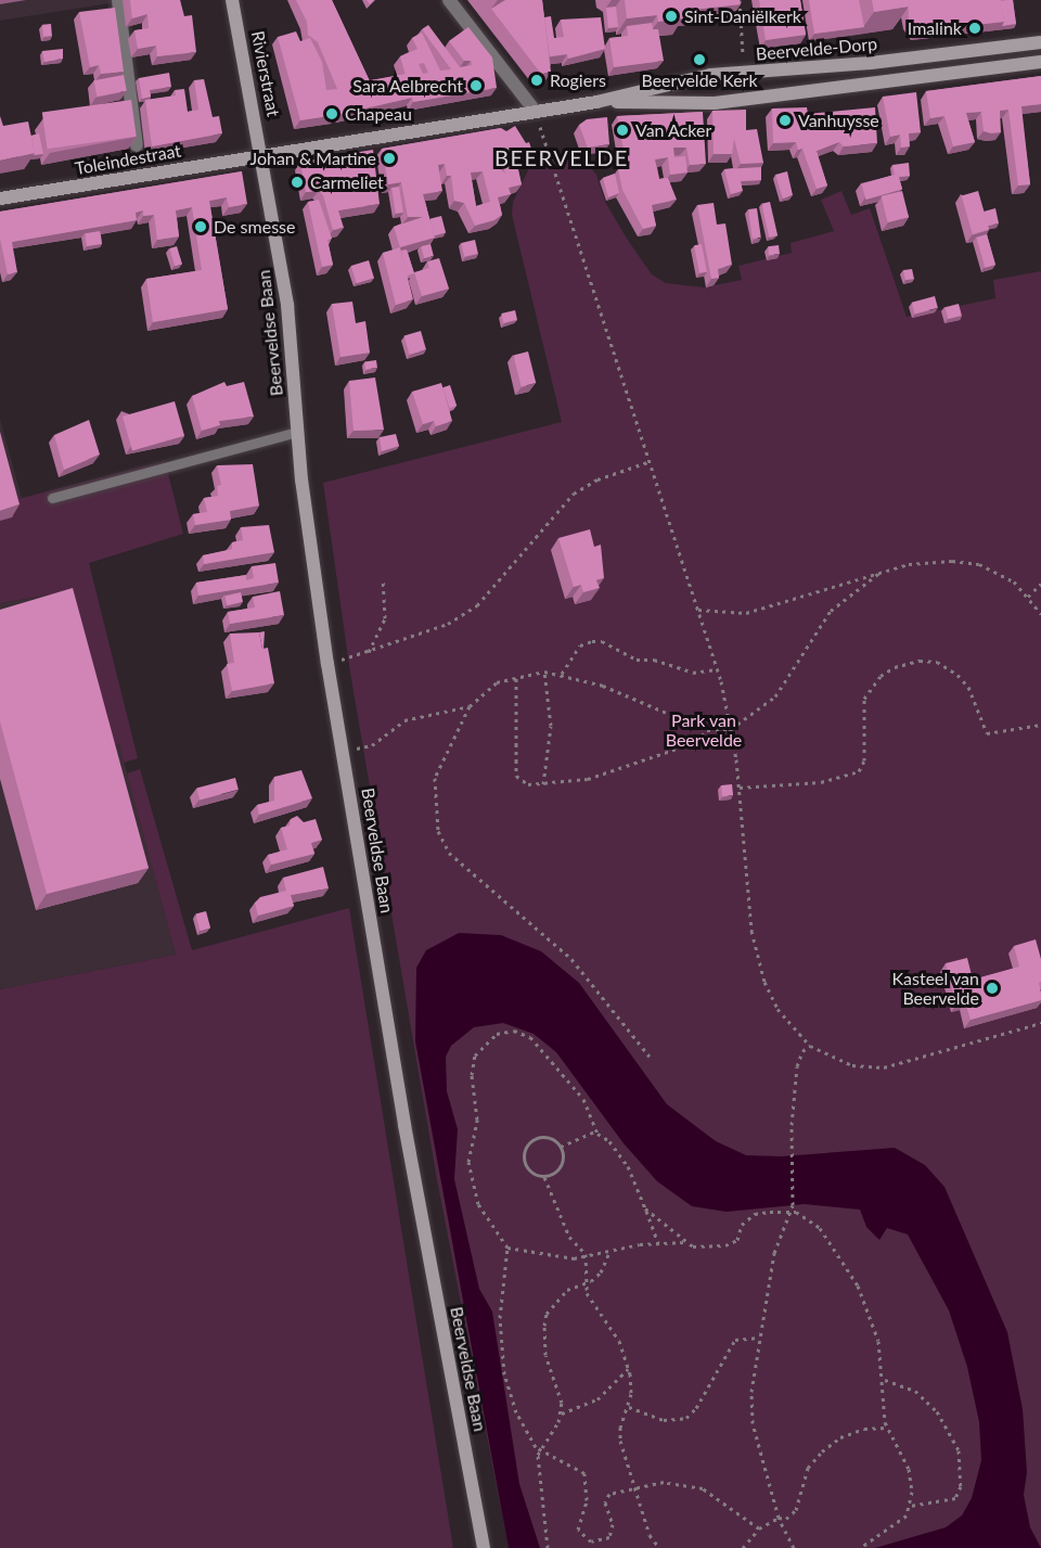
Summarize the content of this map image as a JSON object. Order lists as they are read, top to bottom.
{
  "streets": {
    "main road": [
      "Beervelde-Dorp",
      "Rivierstraat",
      "Toleindestraat",
      "Beerveldse Baan"
    ]
  },
  "crossings": [
    ["Beervelde-Dorp", "Rivierstraat"],
    ["Beervelde-Dorp", "Toleindestraat"],
    ["Beervelde-Dorp", "Beerveldse Baan"],
    ["Rivierstraat", "Toleindestraat"],
    ["Rivierstraat", "Beerveldse Baan"],
    ["Toleindestraat", "Beerveldse Baan"]
  ],
  "districts": ["BEERVELDE"],
  "parks": ["Park van Beervelde"],
  "places": [
    "Sint-Daniëlkerk",
    "Imalink",
    "Beervelde Kerk",
    "Rogiers",
    "Sara Aelbrecht",
    "Chapeau",
    "Vanhuysse",
    "Van Acker",
    "Johan & Martine",
    "Carmeliet",
    "De smesse",
    "Kasteel van Beervelde"
  ]
}
